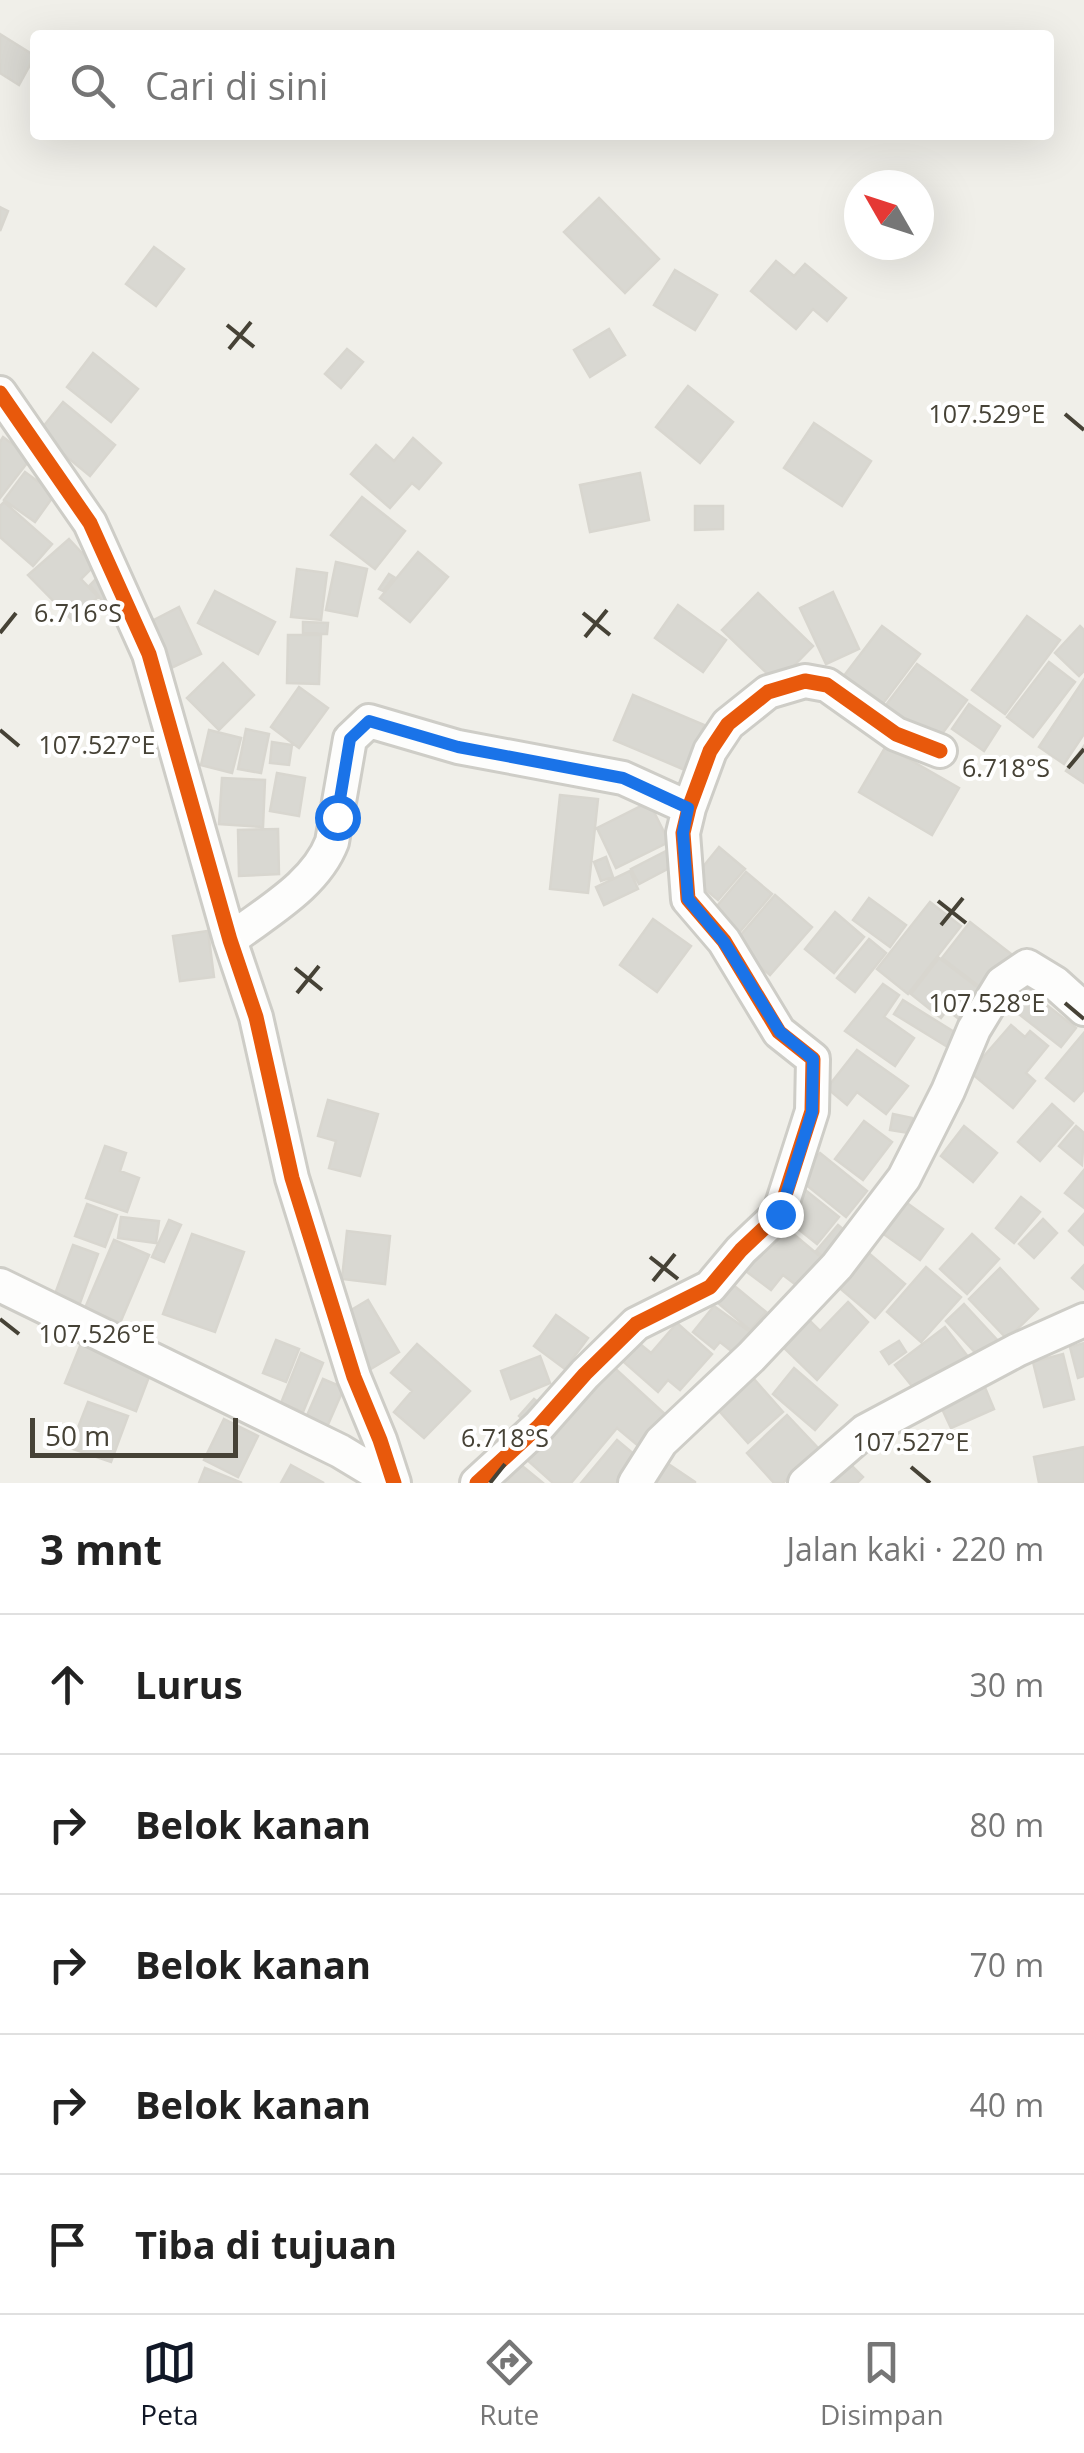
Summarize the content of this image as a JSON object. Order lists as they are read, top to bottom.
{
  "scale_bar": "50 m",
  "north": "top left",
  "page": {
    "search": "Cari di sini",
    "scale": "50 m",
    "heading": ["3 mnt", "Jalan kaki · 220 m"],
    "list": [
      ["Lurus", "30 m"],
      ["Belok kanan", "80 m"],
      ["Belok kanan", "70 m"],
      ["Belok kanan", "40 m"],
      "Tiba di tujuan"
    ],
    "nav": ["Peta", "Rute", "Disimpan"]
  },
  "coordinates": [
    "107.529°E",
    "6.716°S",
    "107.527°E",
    "6.718°S",
    "107.528°E",
    "107.526°E"
  ]
}
